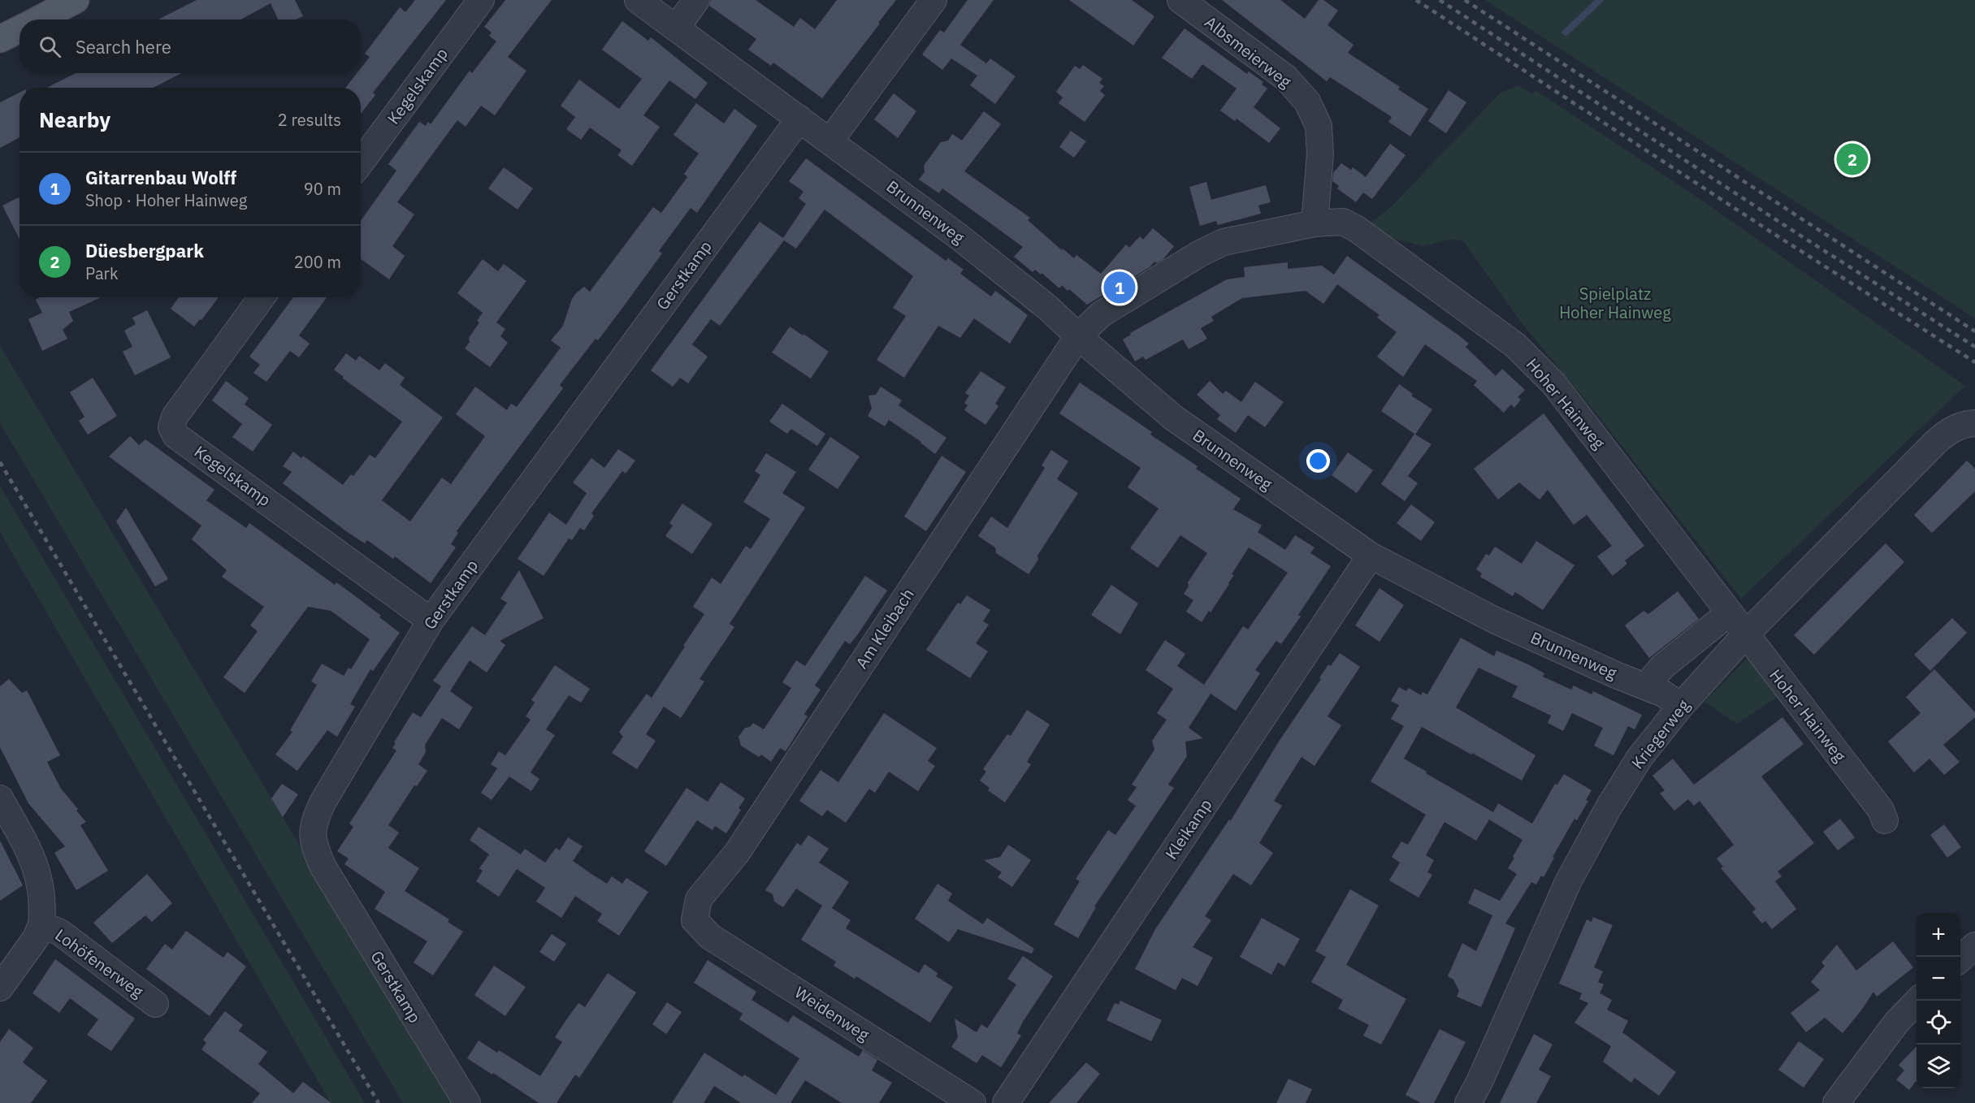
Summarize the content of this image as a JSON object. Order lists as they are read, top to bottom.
{
  "streets": {
    "street": [
      "Albsmeierweg",
      "Kegelskamp",
      "Brunnenweg",
      "Gerstkamp",
      "Hoher Hainweg",
      "Am Kleibach",
      "Kriegerweg",
      "Kleikamp",
      "Lohöfenerweg",
      "Weidenweg"
    ]
  },
  "crossings": [
    ["Albsmeierweg", "Hoher Hainweg"],
    ["Kegelskamp", "Gerstkamp"],
    ["Brunnenweg", "Gerstkamp"],
    ["Brunnenweg", "Hoher Hainweg"],
    ["Brunnenweg", "Am Kleibach"],
    ["Brunnenweg", "Kriegerweg"],
    ["Brunnenweg", "Kleikamp"],
    ["Hoher Hainweg", "Am Kleibach"],
    ["Hoher Hainweg", "Kriegerweg"],
    ["Am Kleibach", "Weidenweg"]
  ],
  "parks": ["Spielplatz Hoher Hainweg"],
  "page": {
    "search": "Search here",
    "heading": ["Nearby", "2 results"],
    "pins": ["2", "1"],
    "list": [
      {
        "mark": "1",
        "name": "Gitarrenbau Wolff",
        "note": "Shop · Hoher Hainweg",
        "value": "90 m"
      },
      {
        "mark": "2",
        "name": "Düesbergpark",
        "note": "Park",
        "value": "200 m"
      }
    ],
    "map_buttons": ["+", "−"]
  }
}
